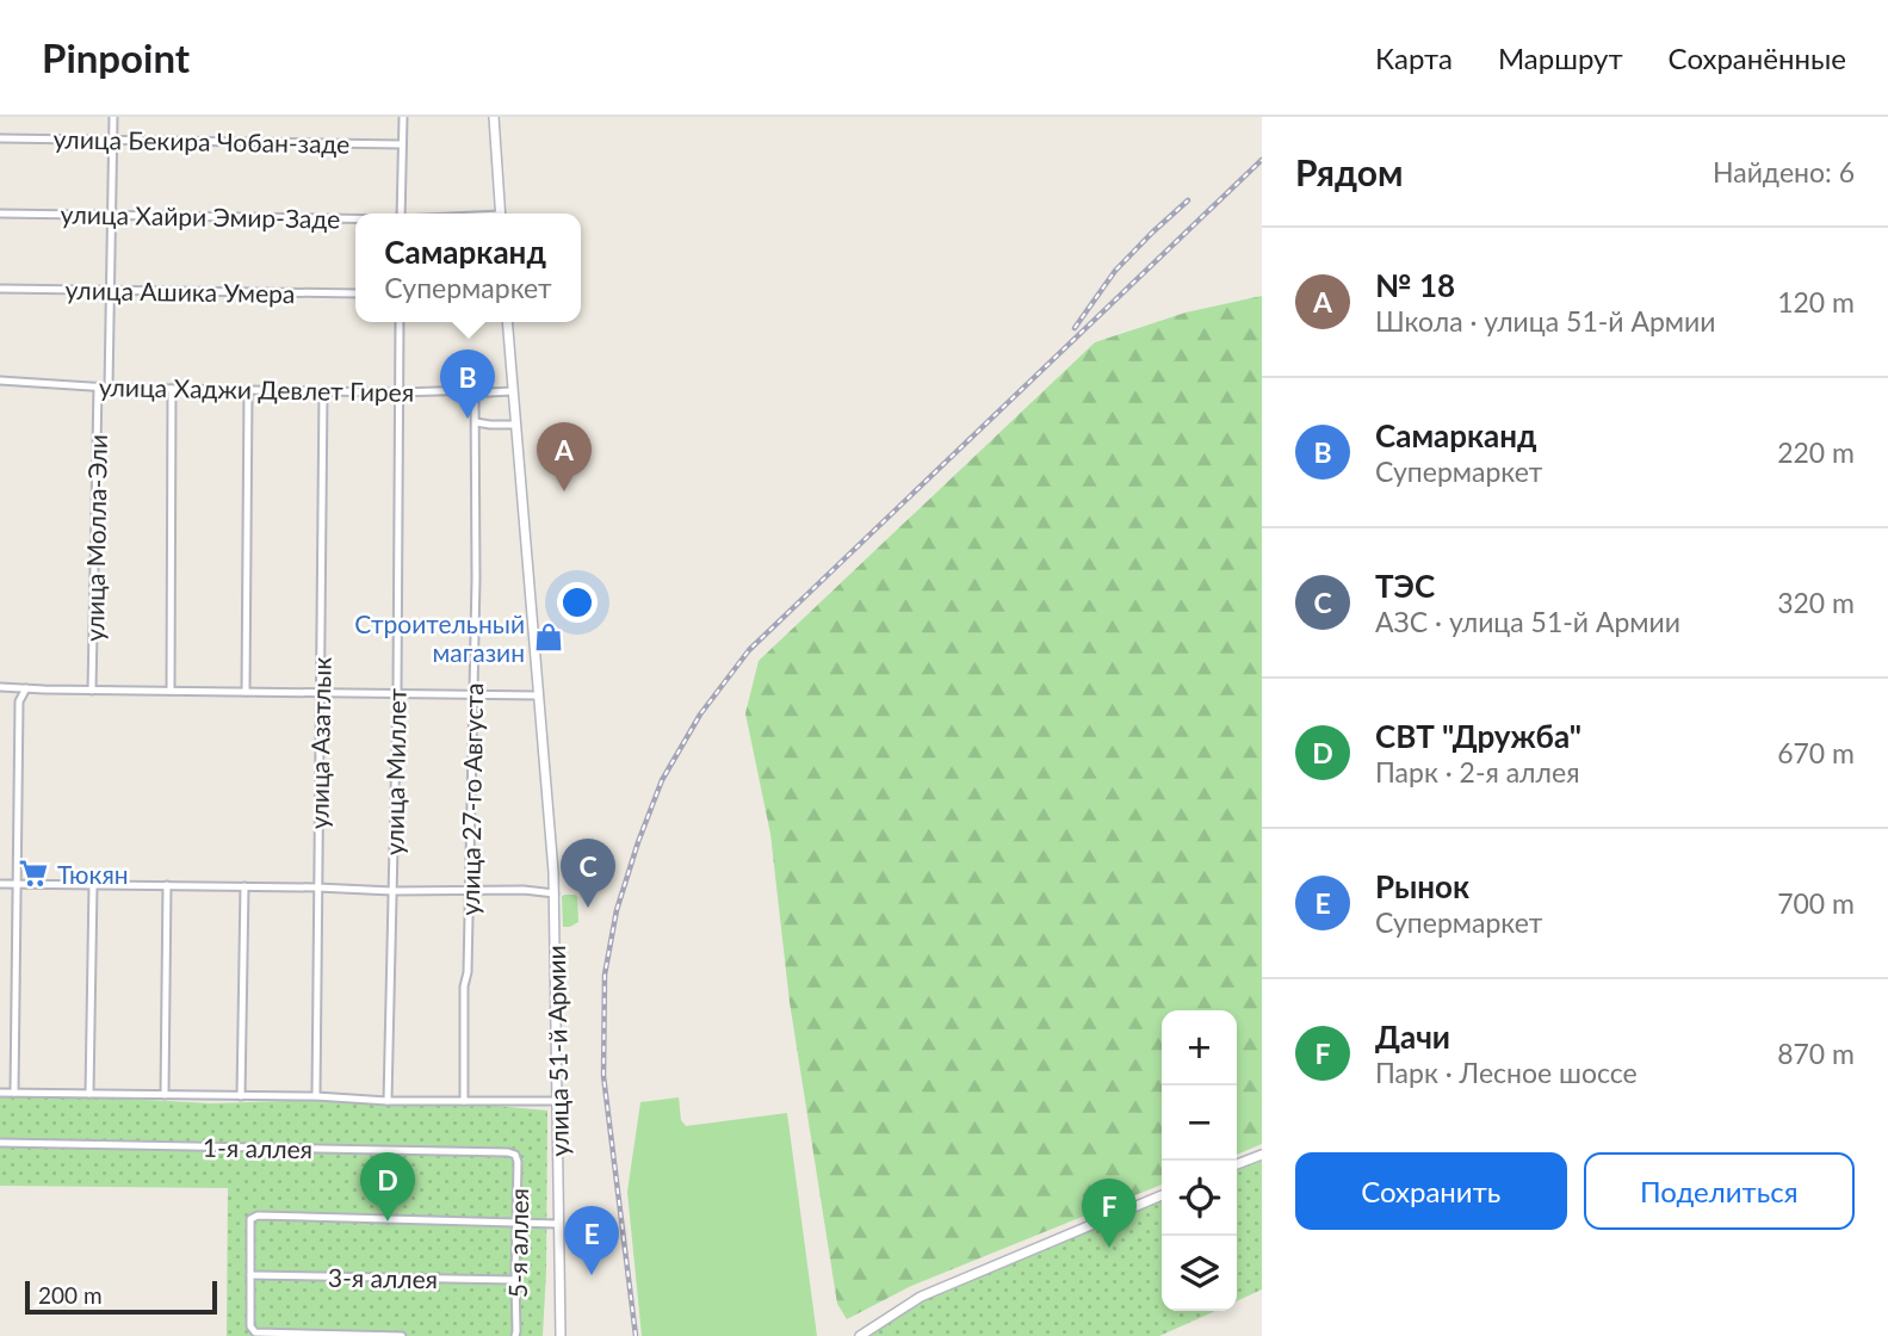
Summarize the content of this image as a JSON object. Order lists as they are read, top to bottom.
{
  "streets": {
    "main road": ["улица 51-й Армии"],
    "street": [
      "улица Бекира Чобан-заде",
      "улица Хайри Эмир-Заде",
      "улица Ашика Умера",
      "улица Хаджи Девлет Гирея",
      "улица Молла-Эли",
      "улица Азатлык",
      "улица Миллет",
      "улица 27-го Августа",
      "1-я аллея",
      "5-я аллея",
      "3-я аллея"
    ]
  },
  "crossings": [
    ["улица Хаджи Девлет Гирея", "улица Молла-Эли"],
    ["улица Хаджи Девлет Гирея", "улица Азатлык"],
    ["улица Хаджи Девлет Гирея", "улица Миллет"],
    ["улица Хаджи Девлет Гирея", "улица 27-го Августа"],
    ["улица Хаджи Девлет Гирея", "улица 51-й Армии"],
    ["1-я аллея", "5-я аллея"],
    ["5-я аллея", "3-я аллея"]
  ],
  "places": {
    "shop": ["Строительный магазин"],
    "supermarket": ["Тюкян"]
  },
  "scale_bar": "200 m",
  "page": {
    "header": "Pinpoint",
    "nav": ["Карта", "Маршрут", "Сохранённые"],
    "heading": ["Рядом", "Найдено: 6"],
    "popup": ["Самарканд", "Супермаркет"],
    "list": [
      {
        "mark": "A",
        "name": "№ 18",
        "note": "Школа · улица 51-й Армии",
        "value": "120 m"
      },
      {
        "mark": "B",
        "name": "Самарканд",
        "note": "Супермаркет",
        "value": "220 m"
      },
      {
        "mark": "C",
        "name": "ТЭС",
        "note": "АЗС · улица 51-й Армии",
        "value": "320 m"
      },
      {
        "mark": "D",
        "name": "СВТ \"Дружба\"",
        "note": "Парк · 2-я аллея",
        "value": "670 m"
      },
      {
        "mark": "E",
        "name": "Рынок",
        "note": "Супермаркет",
        "value": "700 m"
      },
      {
        "mark": "F",
        "name": "Дачи",
        "note": "Парк · Лесное шоссе",
        "value": "870 m"
      }
    ],
    "pins": [
      "B",
      "A",
      "C",
      "D",
      "F",
      "E"
    ],
    "map_buttons": ["+", "−"],
    "buttons": ["Сохранить", "Поделиться"],
    "scale": "200 m"
  }
}
